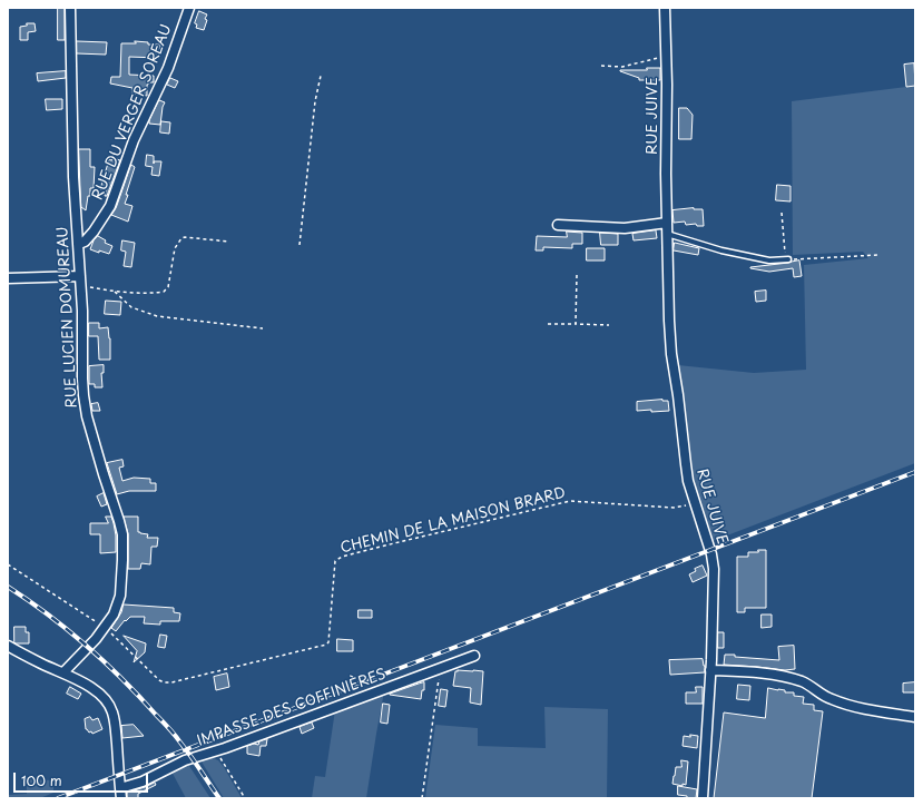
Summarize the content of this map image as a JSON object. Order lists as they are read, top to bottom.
{
  "streets": {
    "street": [
      "RUE DU VERGER SOREAU",
      "RUE JUIVE",
      "RUE LUCIEN DOMUREAU",
      "IMPASSE DES COFFINIÈRES"
    ],
    "path": ["CHEMIN DE LA MAISON BRARD"]
  },
  "crossings": [
    ["RUE DU VERGER SOREAU", "RUE LUCIEN DOMUREAU"],
    ["RUE JUIVE", "CHEMIN DE LA MAISON BRARD"],
    ["RUE LUCIEN DOMUREAU", "CHEMIN DE LA MAISON BRARD"]
  ],
  "scale_bar": "100 m"
}
